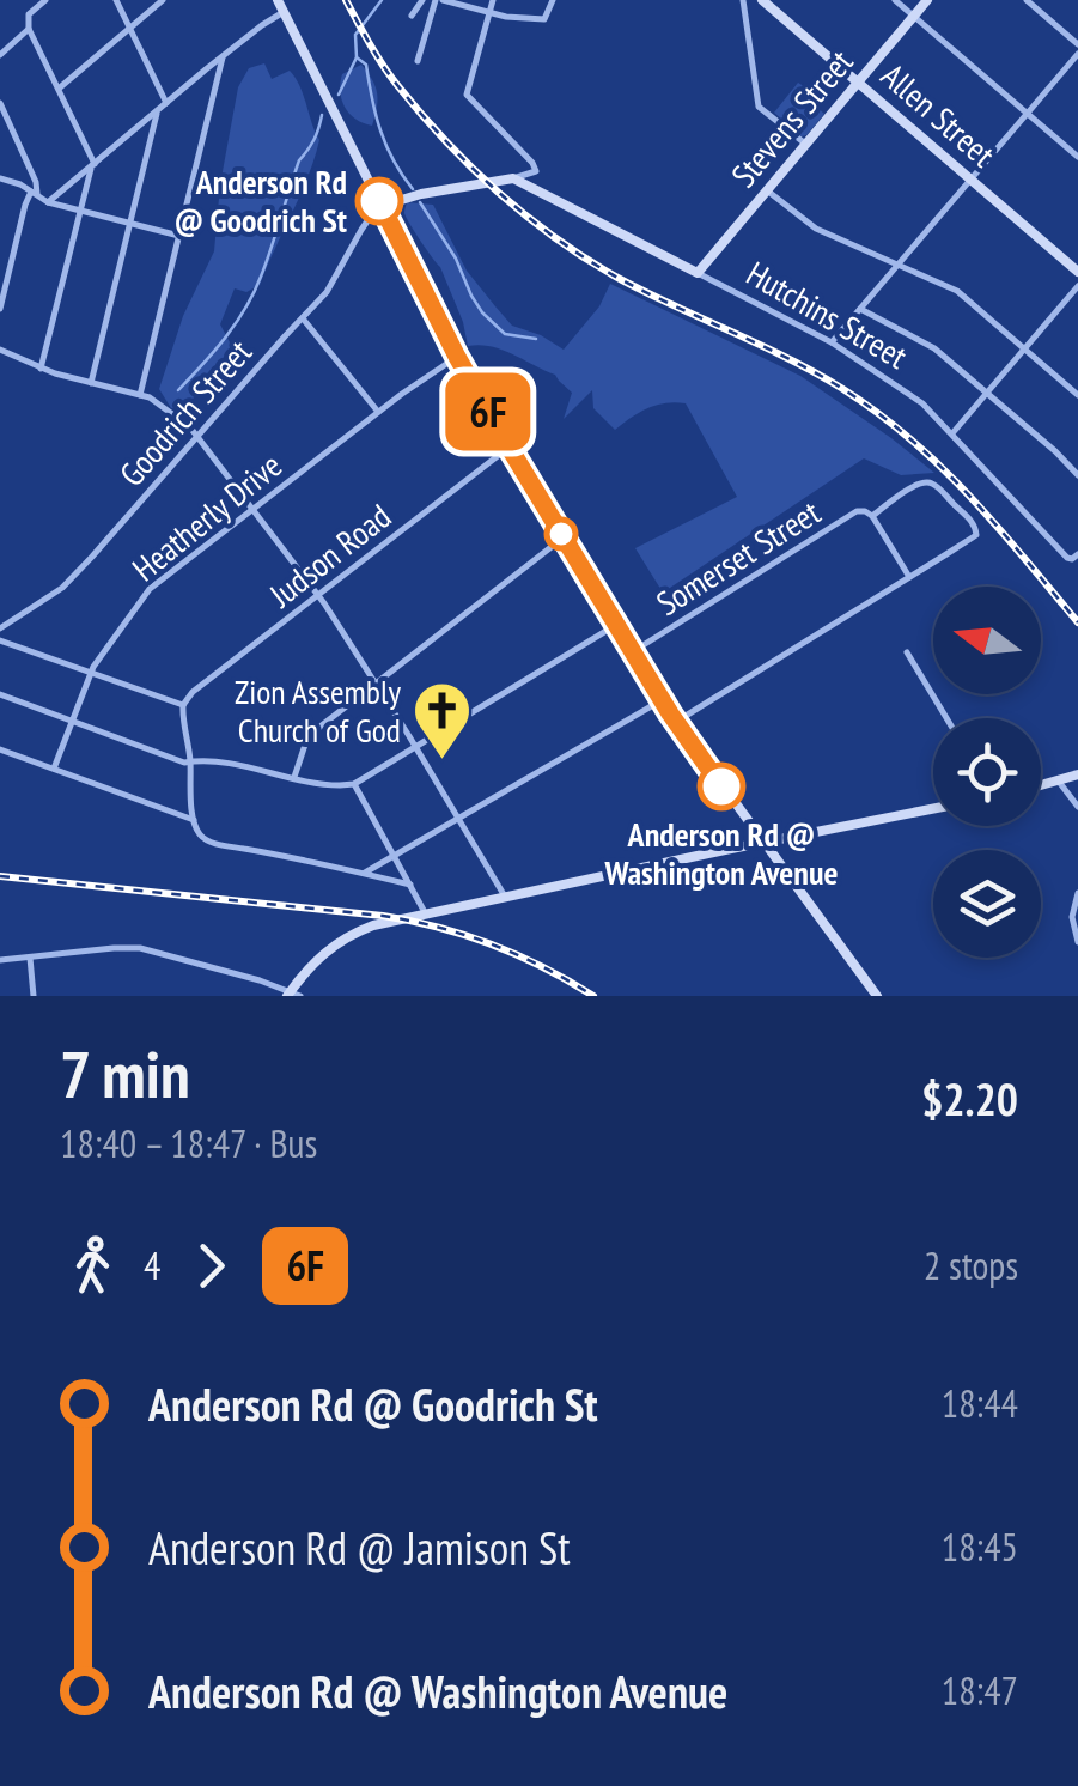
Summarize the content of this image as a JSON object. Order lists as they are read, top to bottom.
{
  "streets": {
    "main road": ["Allen Street", "Stevens Street", "Hutchins Street"],
    "street": [
      "Goodrich Street",
      "Heatherly Drive",
      "Judson Road",
      "Somerset Street"
    ]
  },
  "crossings": [
    ["Allen Street", "Stevens Street"],
    ["Stevens Street", "Hutchins Street"]
  ],
  "places": {
    "other": ["Anderson Rd @ Goodrich St", "Anderson Rd @ Washington Avenue"],
    "church": ["Zion Assembly Church of God"]
  },
  "lines": ["bus line 6F"],
  "north": "left",
  "page": {
    "on_map": "6F",
    "heading": ["7 min", "18:40 – 18:47 · Bus", "$2.20"],
    "legs": ["4", "6F", "2 stops"],
    "list": [
      {
        "name": "Anderson Rd @ Goodrich St",
        "value": "18:44"
      },
      {
        "name": "Anderson Rd @ Jamison St",
        "value": "18:45"
      },
      {
        "name": "Anderson Rd @ Washington Avenue",
        "value": "18:47"
      }
    ]
  }
}
